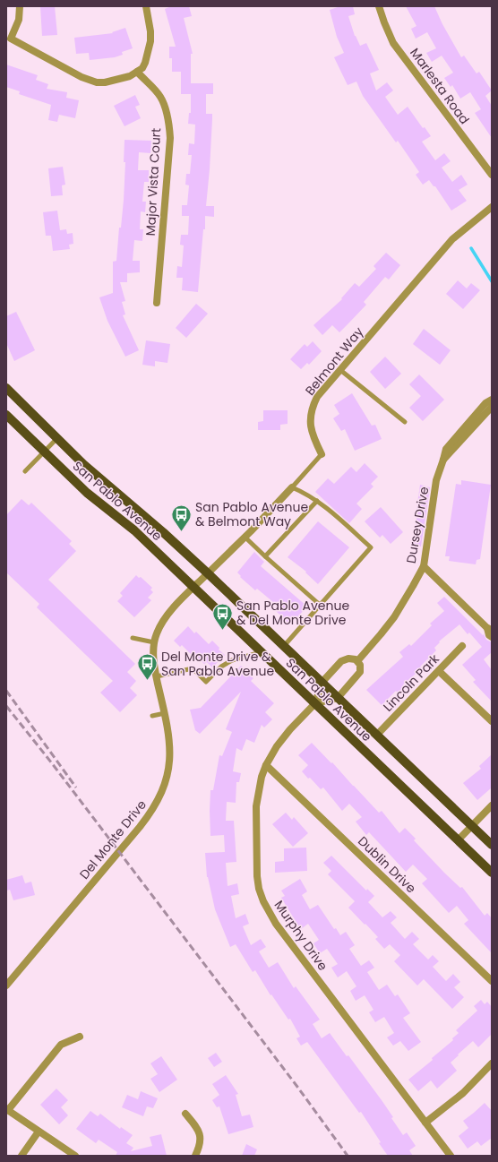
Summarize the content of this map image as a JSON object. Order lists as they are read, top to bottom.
{
  "streets": {
    "main road": ["San Pablo Avenue"],
    "street": [
      "Marlesta Road",
      "Major Vista Court",
      "Belmont Way",
      "Dursey Drive",
      "Lincoln Park",
      "Del Monte Drive",
      "Dublin Drive",
      "Murphy Drive"
    ]
  },
  "crossings": [
    ["Belmont Way", "San Pablo Avenue"],
    ["Belmont Way", "Del Monte Drive"],
    ["San Pablo Avenue", "Lincoln Park"],
    ["San Pablo Avenue", "Del Monte Drive"],
    ["San Pablo Avenue", "Murphy Drive"],
    ["Dublin Drive", "Murphy Drive"]
  ],
  "places": {
    "bus stop": ["San Pablo Avenue & Belmont Way", "San Pablo Avenue & Del Monte Drive", "Del Monte Drive & San Pablo Avenue"]
  }
}
